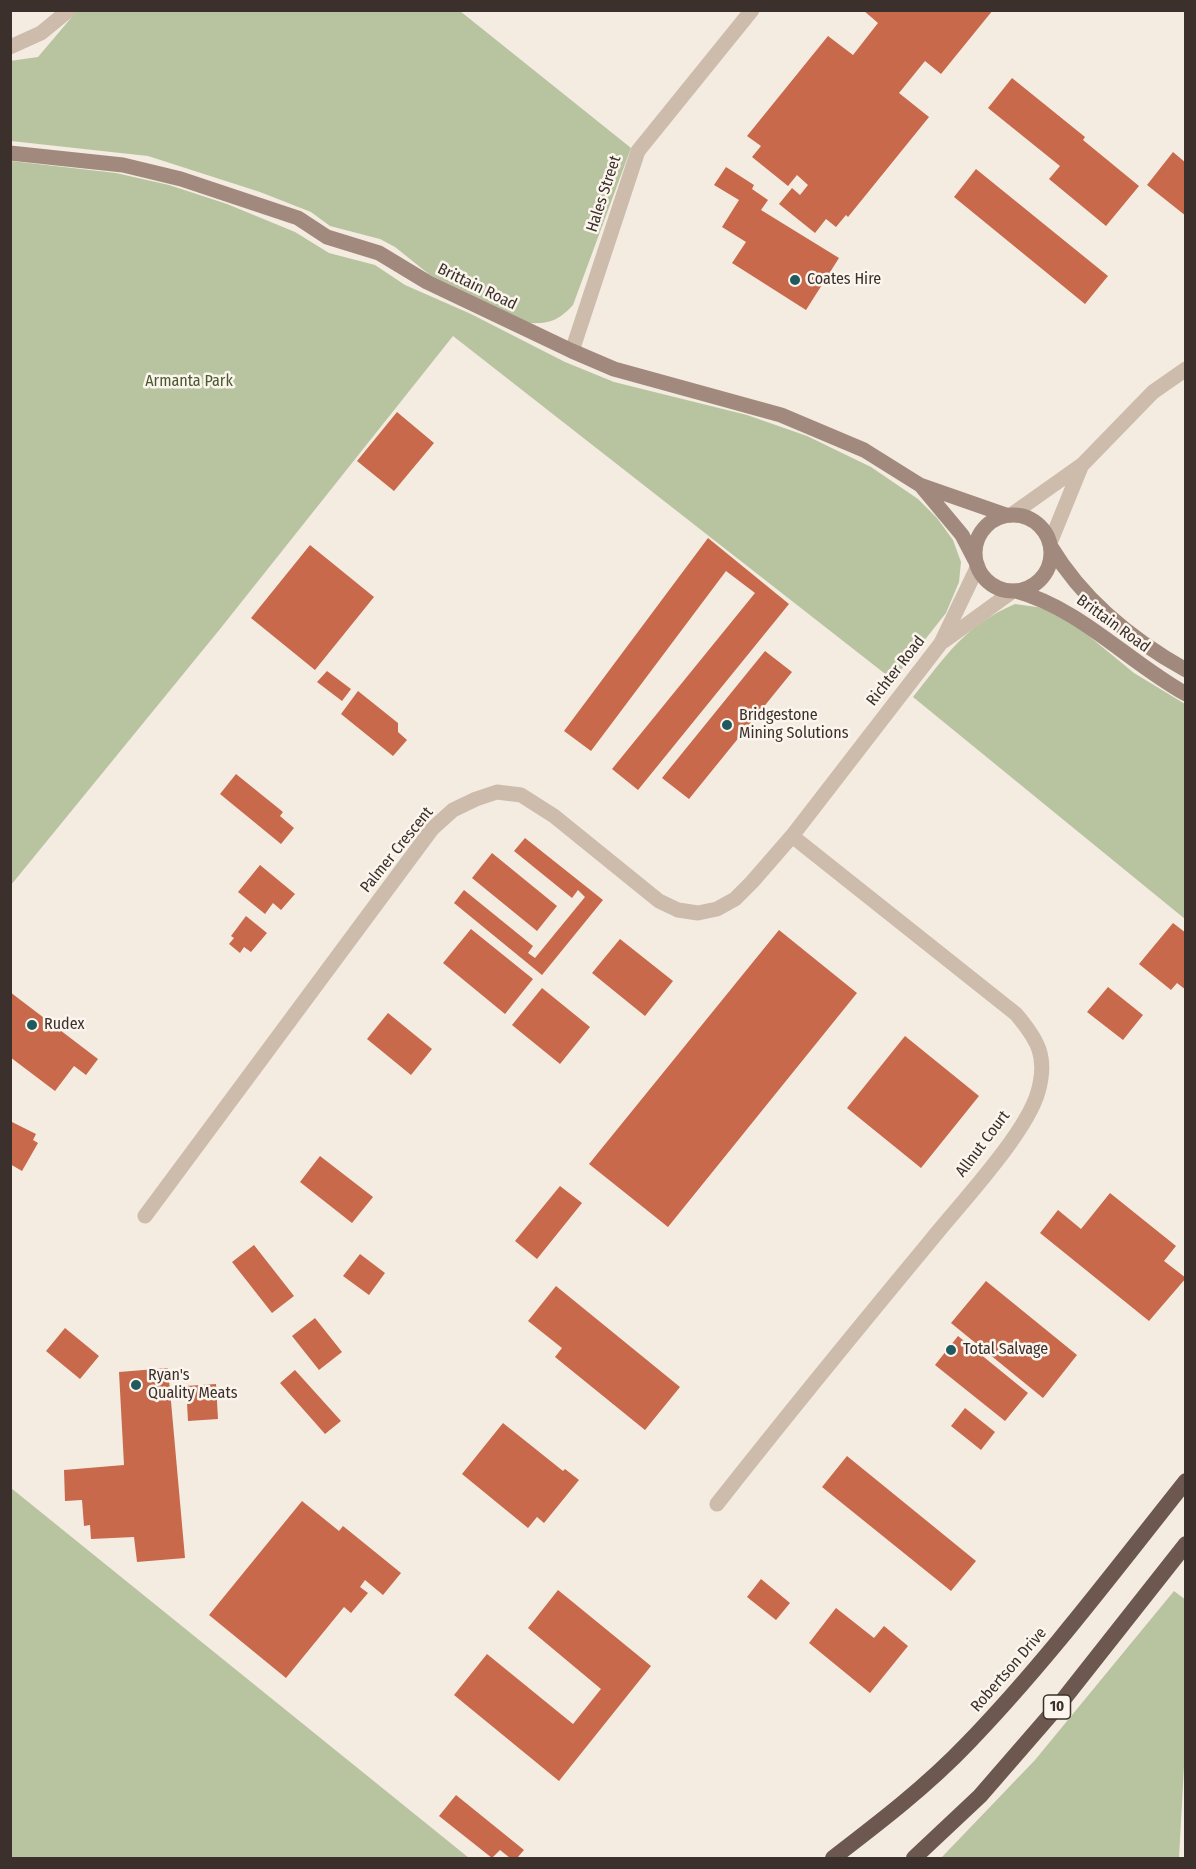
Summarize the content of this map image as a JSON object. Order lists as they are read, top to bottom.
{
  "streets": {
    "highway": ["Robertson Drive", "10"],
    "main road": ["Brittain Road"],
    "street": [
      "Hales Street",
      "Richter Road",
      "Palmer Crescent",
      "Allnut Court"
    ]
  },
  "crossings": [
    ["Hales Street", "Brittain Road"],
    ["Brittain Road", "Richter Road"],
    ["Richter Road", "Palmer Crescent"],
    ["Richter Road", "Allnut Court"],
    ["Palmer Crescent", "Allnut Court"]
  ],
  "parks": ["Armanta Park"],
  "places": [
    "Coates Hire",
    "Bridgestone Mining Solutions",
    "Rudex",
    "Total Salvage",
    "Ryan's Quality Meats"
  ]
}
